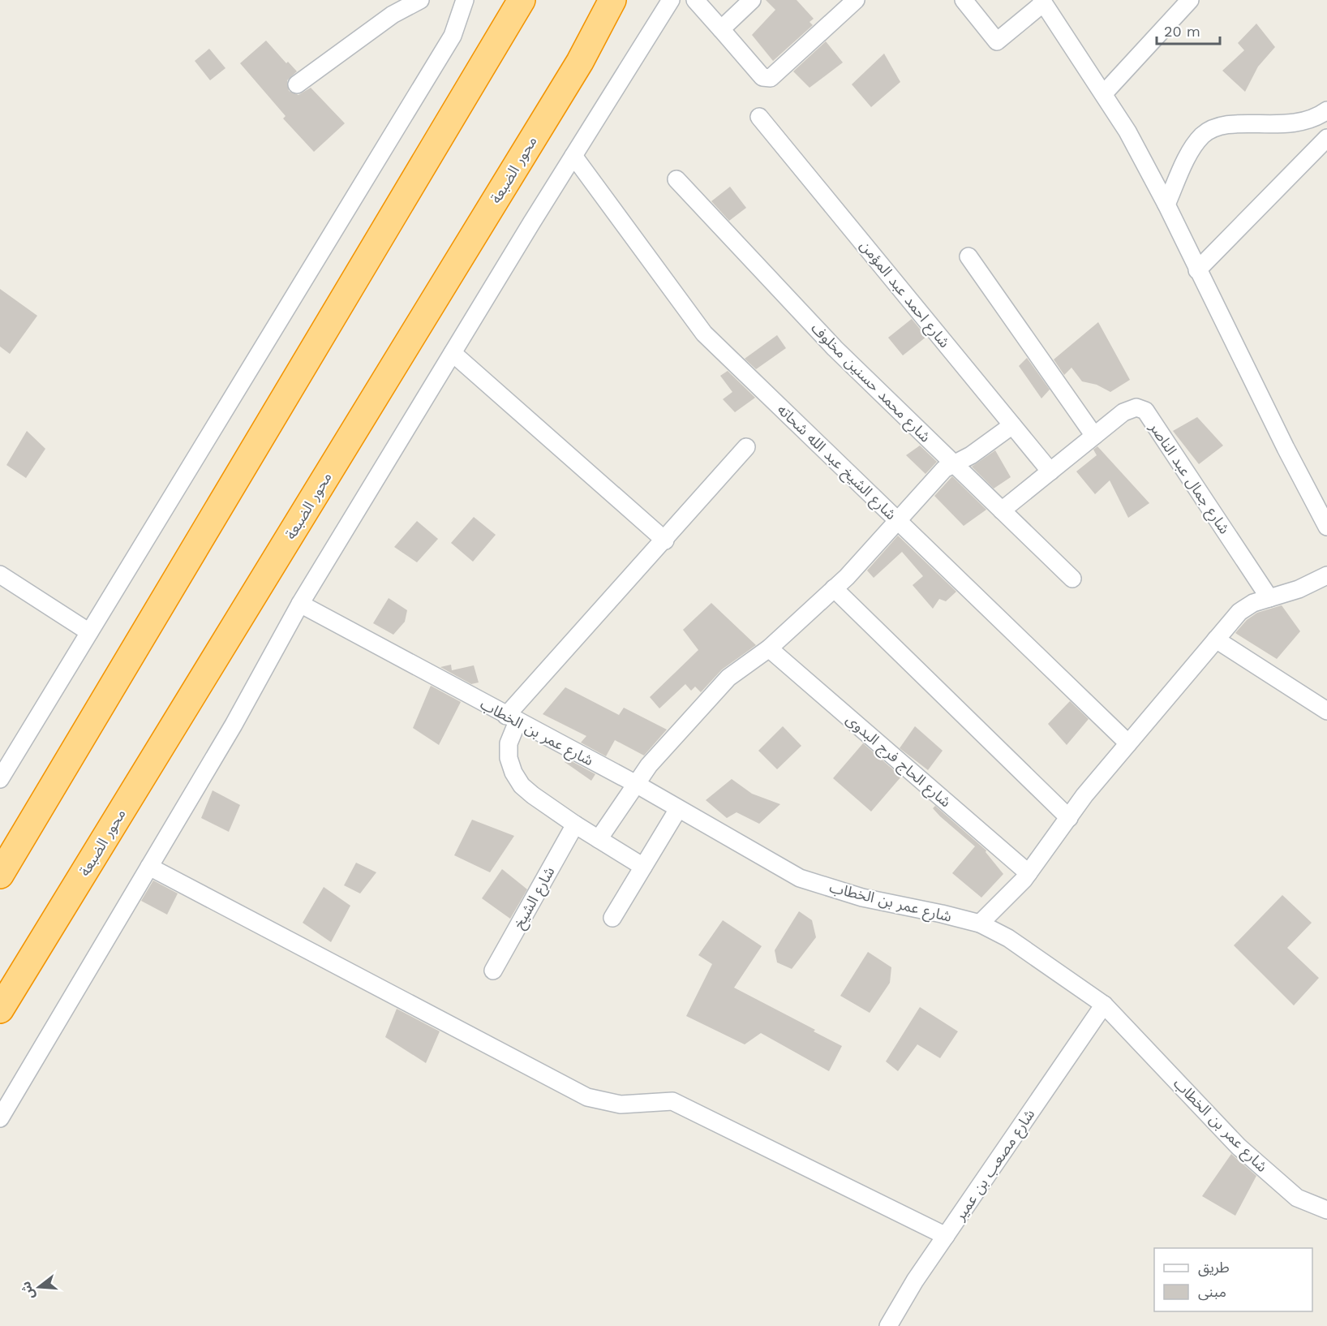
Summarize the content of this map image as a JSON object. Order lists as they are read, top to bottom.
{
  "streets": {
    "highway": ["محور الضبعة"],
    "street": [
      "شارع احمد عبد المؤمن",
      "شارع محمد حسنين مخلوف",
      "شارع الشيخ عبد الله شحاته",
      "شارع جمال عبد الناصر",
      "شارع عمر بن الخطاب",
      "شارع الحاج فرج البدوى",
      "شارع الشيخ",
      "شارع مصعب بن عمير"
    ]
  },
  "crossings": [
    ["شارع احمد عبد المؤمن", "شارع جمال عبد الناصر"],
    ["شارع محمد حسنين مخلوف", "شارع جمال عبد الناصر"],
    ["شارع عمر بن الخطاب", "شارع مصعب بن عمير"]
  ],
  "legend": ["طريق", "مبنى"],
  "scale_bar": "20 m",
  "north": "left"
}
